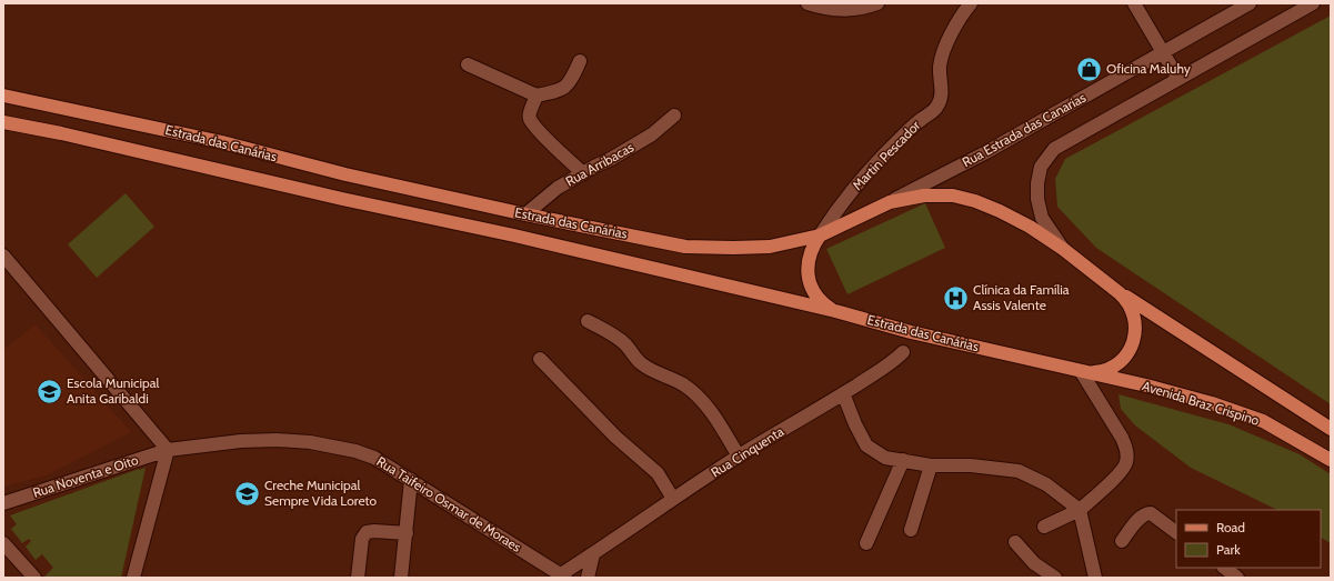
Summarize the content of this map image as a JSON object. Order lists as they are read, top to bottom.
{
  "streets": {
    "main road": ["Estrada das Canárias", "Avenida Braz Crispino"],
    "street": [
      "Rua Estrada das Canarias",
      "Martin Pescador",
      "Rua Arribacas",
      "Rua Cinquenta",
      "Rua Noventa e Oito",
      "Rua Taifeiro Osmar de Moraes"
    ]
  },
  "crossings": [
    ["Rua Estrada das Canarias", "Estrada das Canárias"],
    ["Estrada das Canárias", "Martin Pescador"],
    ["Estrada das Canárias", "Rua Arribacas"],
    ["Estrada das Canárias", "Avenida Braz Crispino"],
    ["Rua Cinquenta", "Rua Taifeiro Osmar de Moraes"],
    ["Rua Noventa e Oito", "Rua Taifeiro Osmar de Moraes"]
  ],
  "places": {
    "shop": ["Oficina Maluhy"],
    "hospital": ["Clínica da Família Assis Valente"],
    "school or university": ["Escola Municipal Anita Garibaldi", "Creche Municipal Sempre Vida Loreto"]
  },
  "legend": ["Road", "Park"]
}
